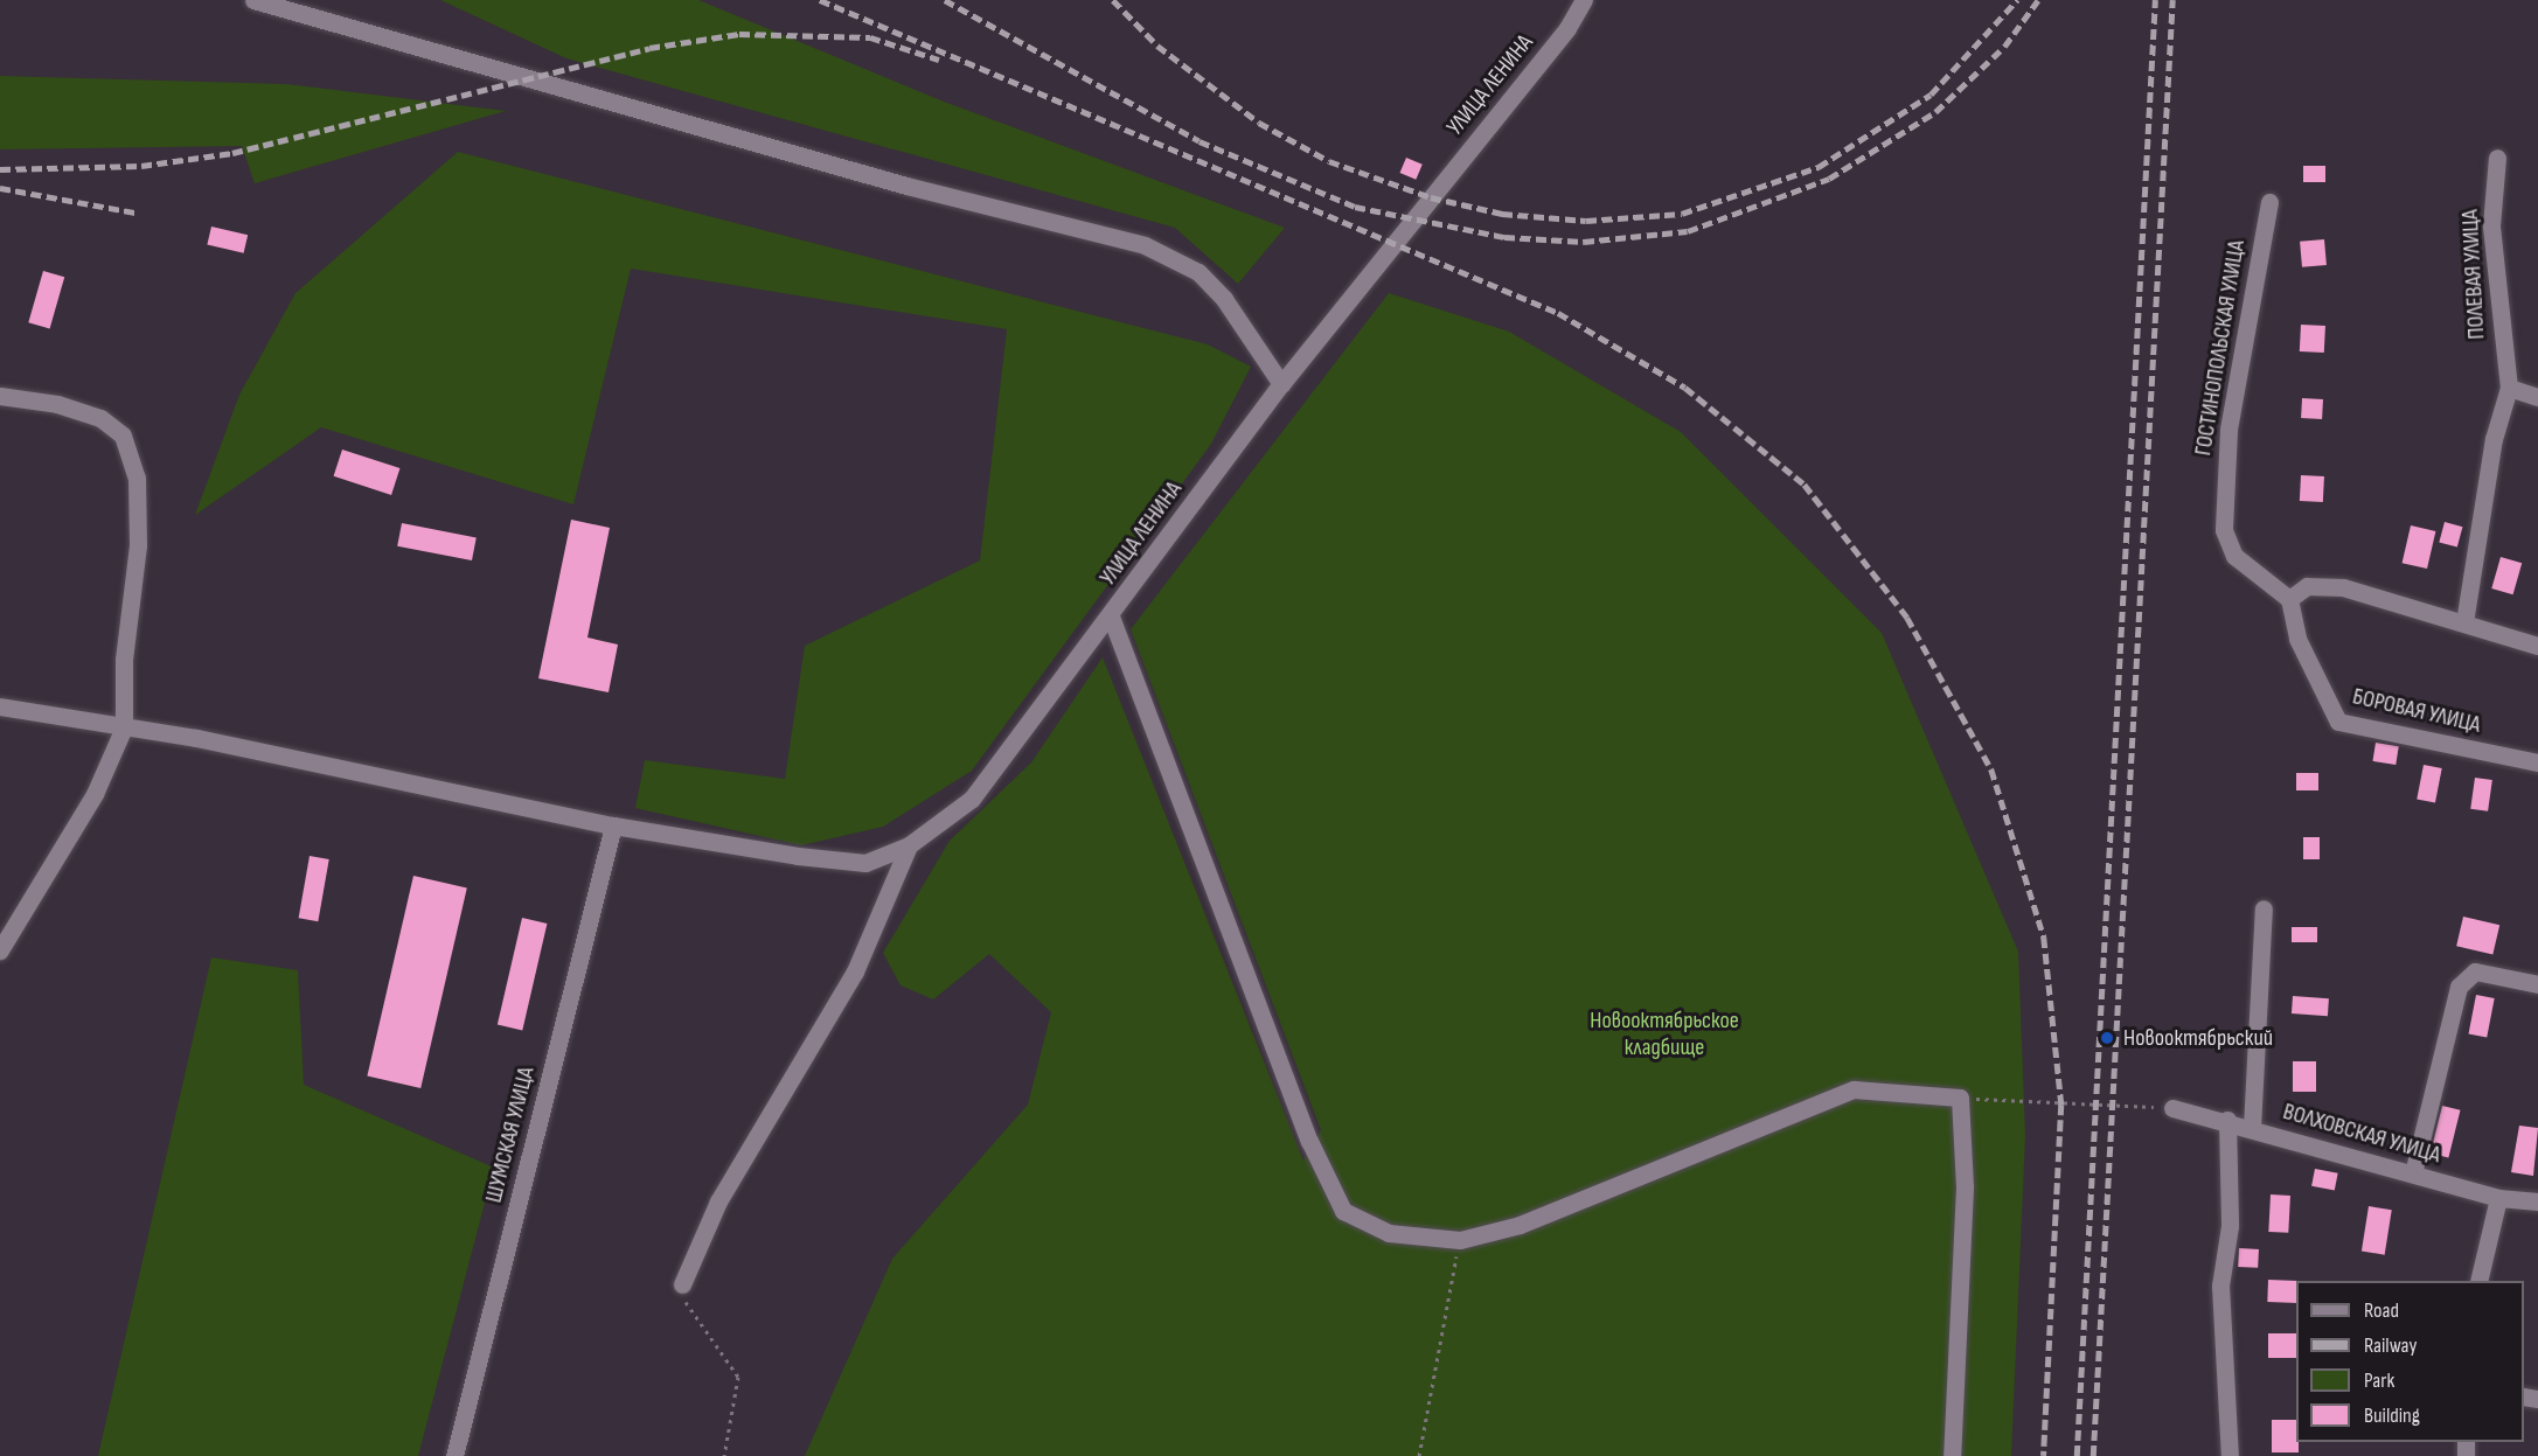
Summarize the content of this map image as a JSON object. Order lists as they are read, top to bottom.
{
  "streets": {
    "street": [
      "УЛИЦА ЛЕНИНА",
      "ПОЛЕВАЯ УЛИЦА",
      "ГОСТИНОПОЛЬСКАЯ УЛИЦА",
      "БОРОВАЯ УЛИЦА",
      "ВОЛХОВСКАЯ УЛИЦА",
      "ШУМСКАЯ УЛИЦА"
    ]
  },
  "crossings": [
    ["УЛИЦА ЛЕНИНА", "ШУМСКАЯ УЛИЦА"],
    ["ГОСТИНОПОЛЬСКАЯ УЛИЦА", "БОРОВАЯ УЛИЦА"]
  ],
  "parks": ["Новооктябрьское кладбище"],
  "places": ["Новооктябрьский"],
  "legend": [
    "Road",
    "Railway",
    "Park",
    "Building"
  ]
}
